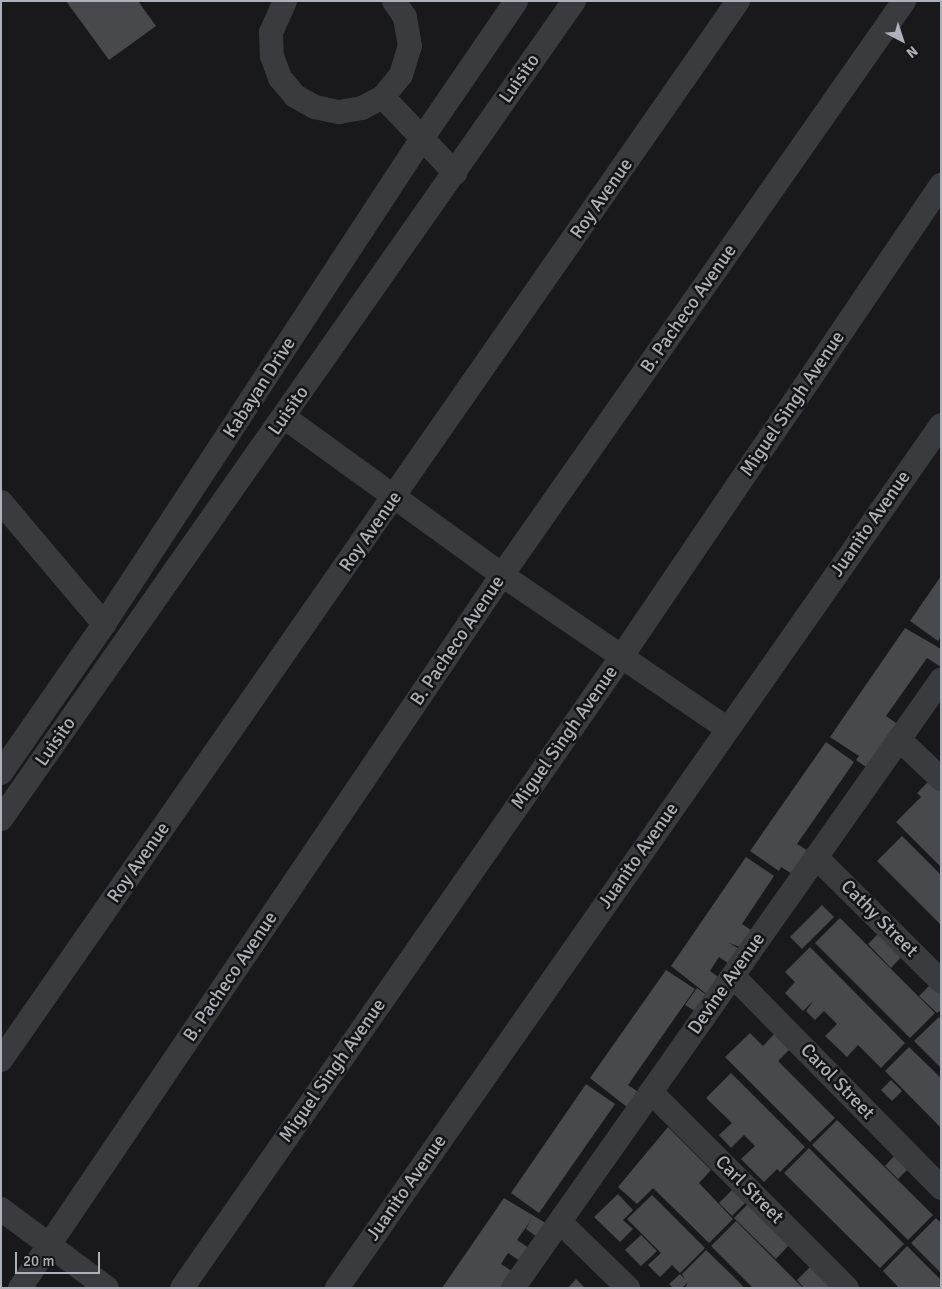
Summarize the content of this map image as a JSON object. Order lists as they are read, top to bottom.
{
  "streets": {
    "street": [
      "Luisito",
      "Roy Avenue",
      "B. Pacheco Avenue",
      "Kabayan Drive",
      "Miguel Singh Avenue",
      "Juanito Avenue",
      "Cathy Street",
      "Devine Avenue",
      "Carol Street",
      "Carl Street"
    ]
  },
  "crossings": [
    ["Cathy Street", "Devine Avenue"],
    ["Devine Avenue", "Carol Street"],
    ["Devine Avenue", "Carl Street"]
  ],
  "scale_bar": "20 m",
  "north": "bottom right"
}
